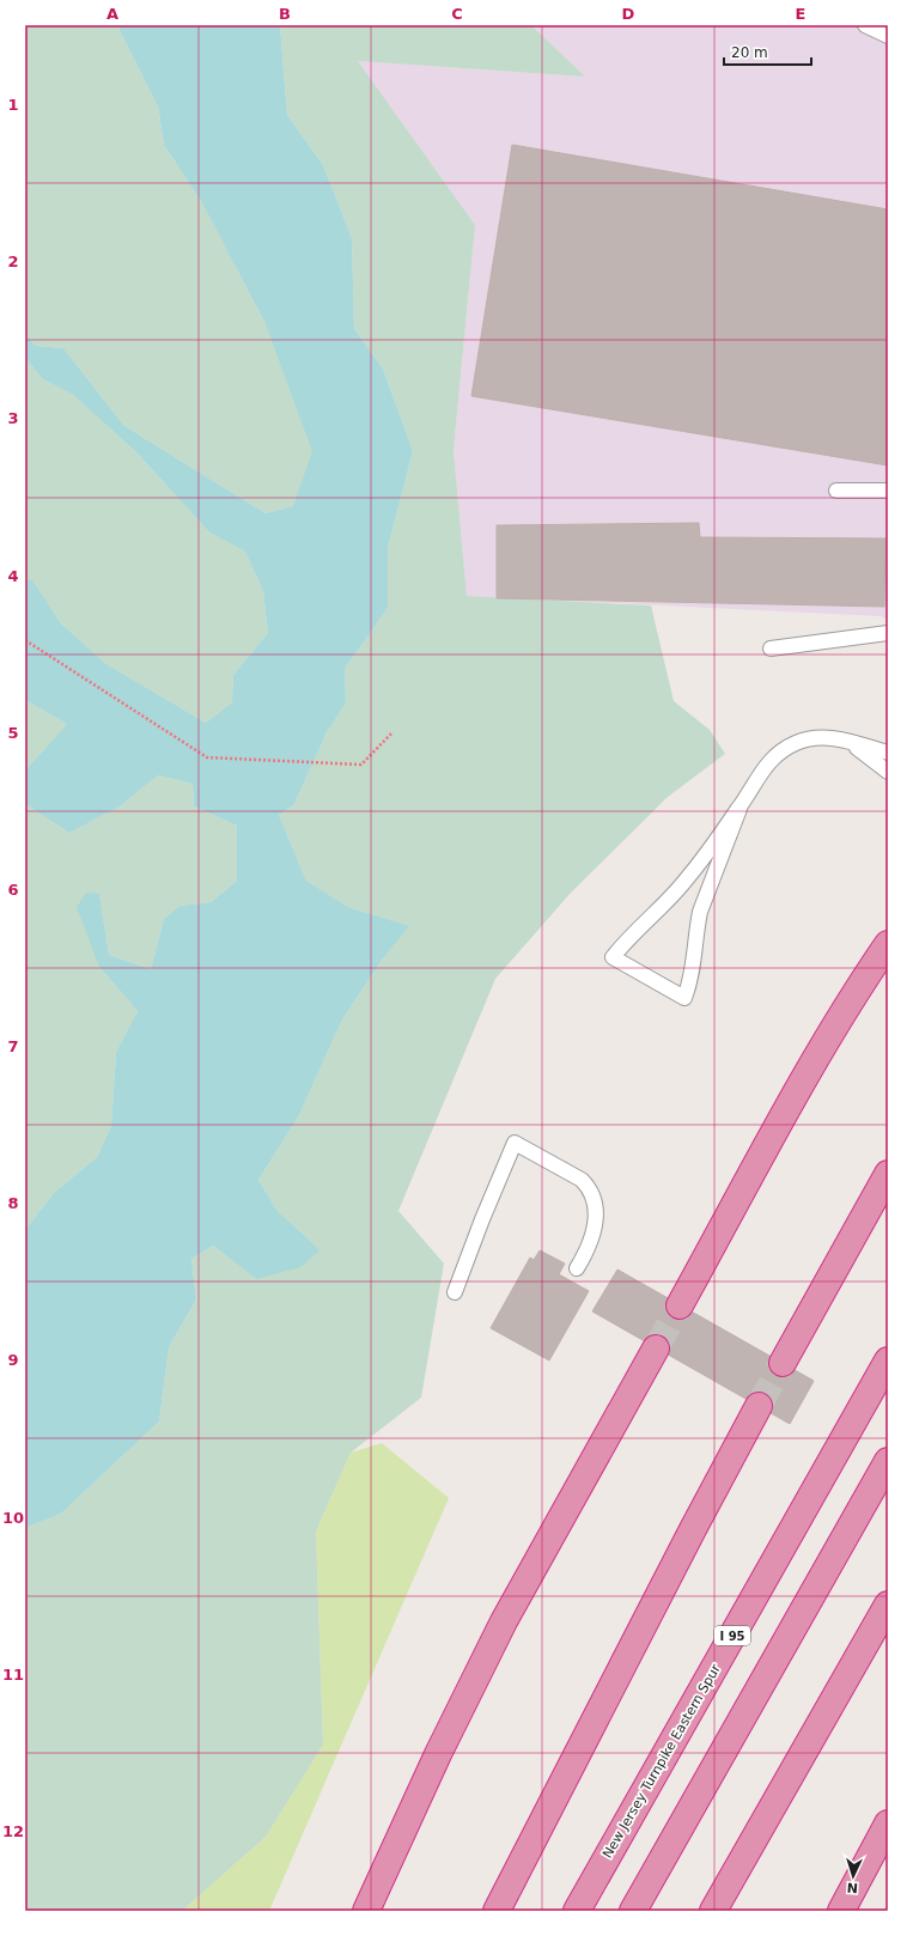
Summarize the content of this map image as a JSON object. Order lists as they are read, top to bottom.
{
  "streets": {
    "highway": ["I 95", "New Jersey Turnpike Eastern Spur"]
  },
  "scale_bar": "20 m",
  "north": "bottom",
  "grid": {
    "columns": [
      "A",
      "B",
      "C",
      "D",
      "E"
    ],
    "rows": [
      "1",
      "2",
      "3",
      "4",
      "5",
      "6",
      "7",
      "8",
      "9",
      "10",
      "11",
      "12"
    ]
  }
}
